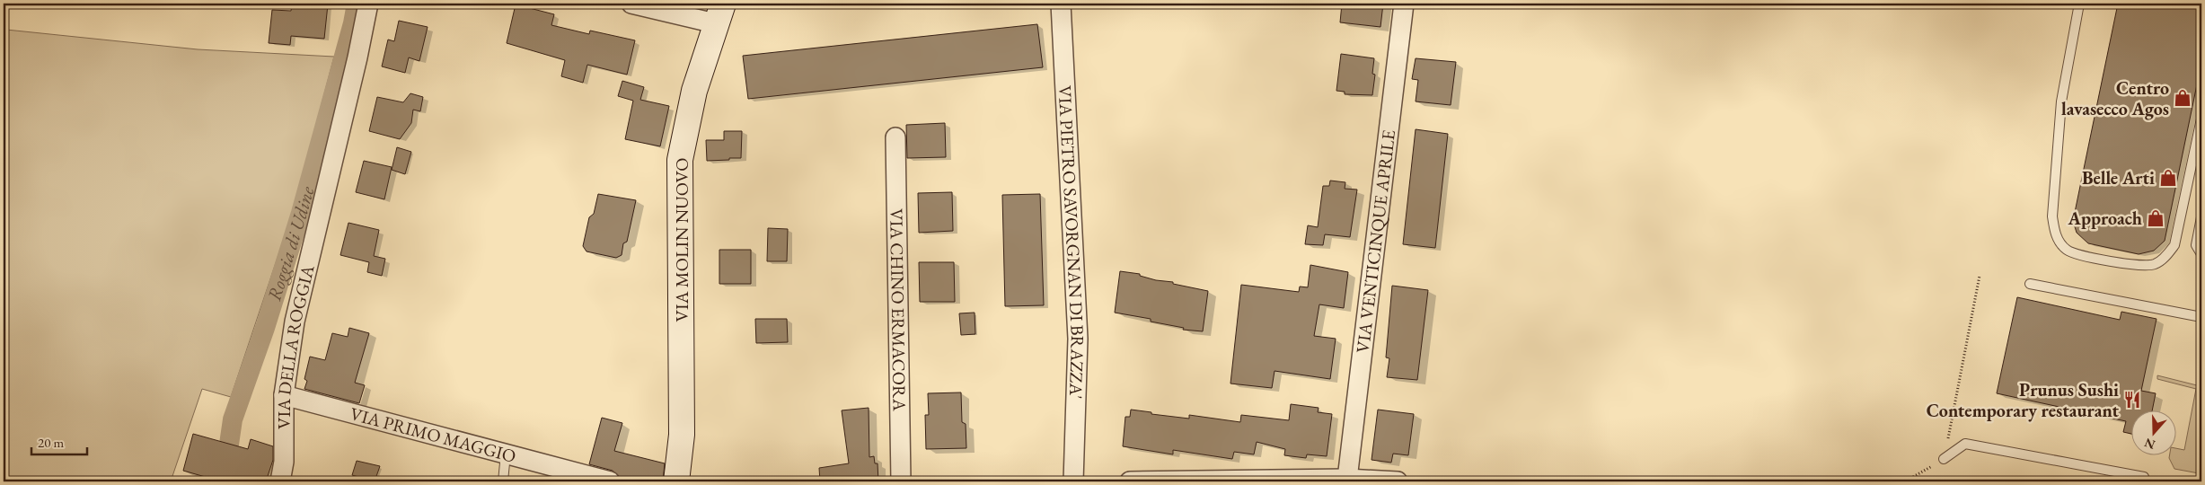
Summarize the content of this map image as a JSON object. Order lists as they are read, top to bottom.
{
  "streets": {
    "main road": ["VIA MOLIN NUOVO"],
    "street": [
      "VIA VENTICINQUE APRILE",
      "VIA PIETRO SAVORGNAN DI BRAZZA'",
      "VIA CHINO ERMACORA",
      "VIA DELLA ROGGIA",
      "VIA PRIMO MAGGIO"
    ]
  },
  "crossings": [
    ["VIA DELLA ROGGIA", "VIA PRIMO MAGGIO"]
  ],
  "water": ["Roggia di Udine"],
  "places": {
    "shop": ["Centro lavasecco Agos", "Belle Arti", "Approach"],
    "restaurant": ["Prunus Sushi Contemporary restaurant"]
  },
  "scale_bar": "20 m",
  "north": "bottom"
}
